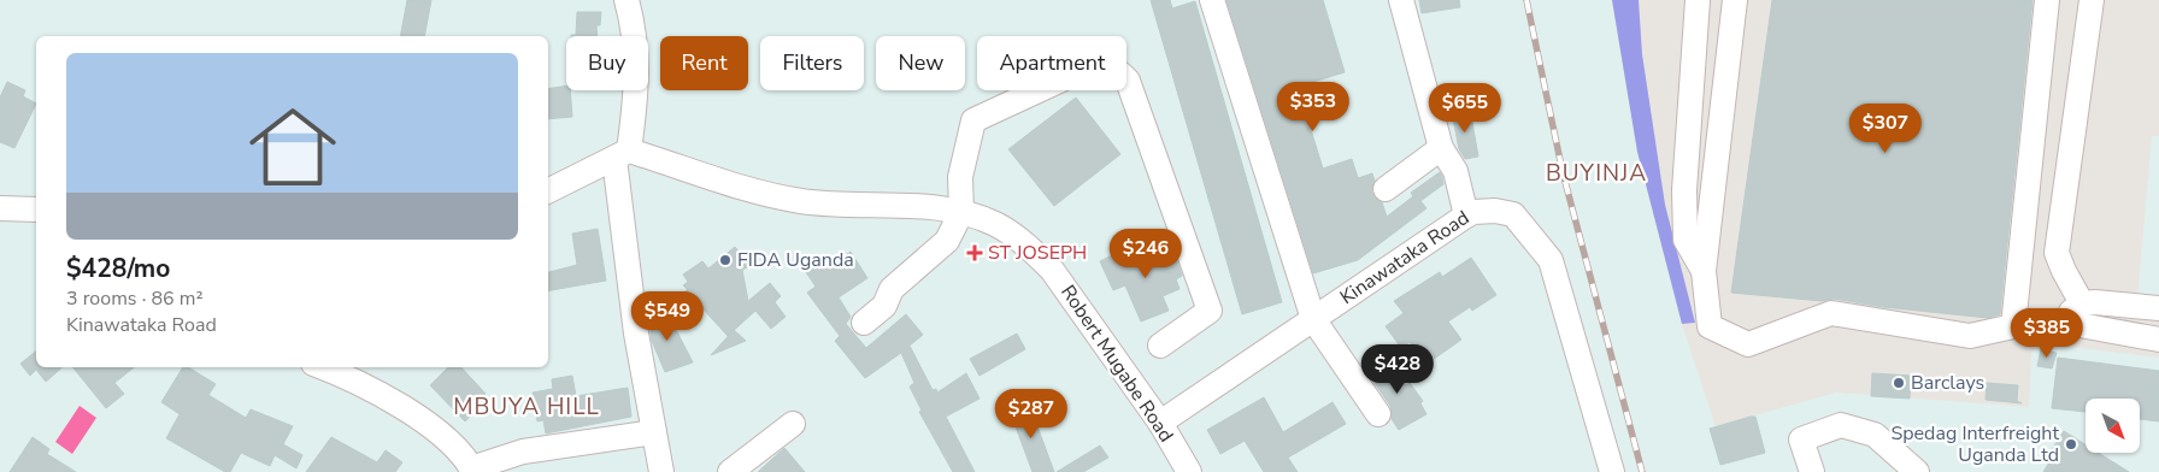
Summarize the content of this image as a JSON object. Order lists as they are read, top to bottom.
{
  "streets": {
    "street": ["Kinawataka Road", "Robert Mugabe Road"]
  },
  "crossings": [
    ["Kinawataka Road", "Robert Mugabe Road"]
  ],
  "districts": ["BUYINJA", "MBUYA HILL"],
  "places": {
    "health": ["ST JOSEPH"],
    "other": ["FIDA Uganda", "Barclays", "Spedag Interfreight Uganda Ltd"]
  },
  "north": "bottom right",
  "page": {
    "chip": [
      "Buy",
      "Rent",
      "Filters",
      "New",
      "Apartment"
    ],
    "list": [
      {
        "name": "$428/mo",
        "note": "3 rooms · 86 m² · Kinawataka Road"
      }
    ],
    "price": [
      "$353",
      "$655",
      "$307",
      "$246",
      "$549",
      "$385",
      "$428",
      "$287"
    ]
  }
}
